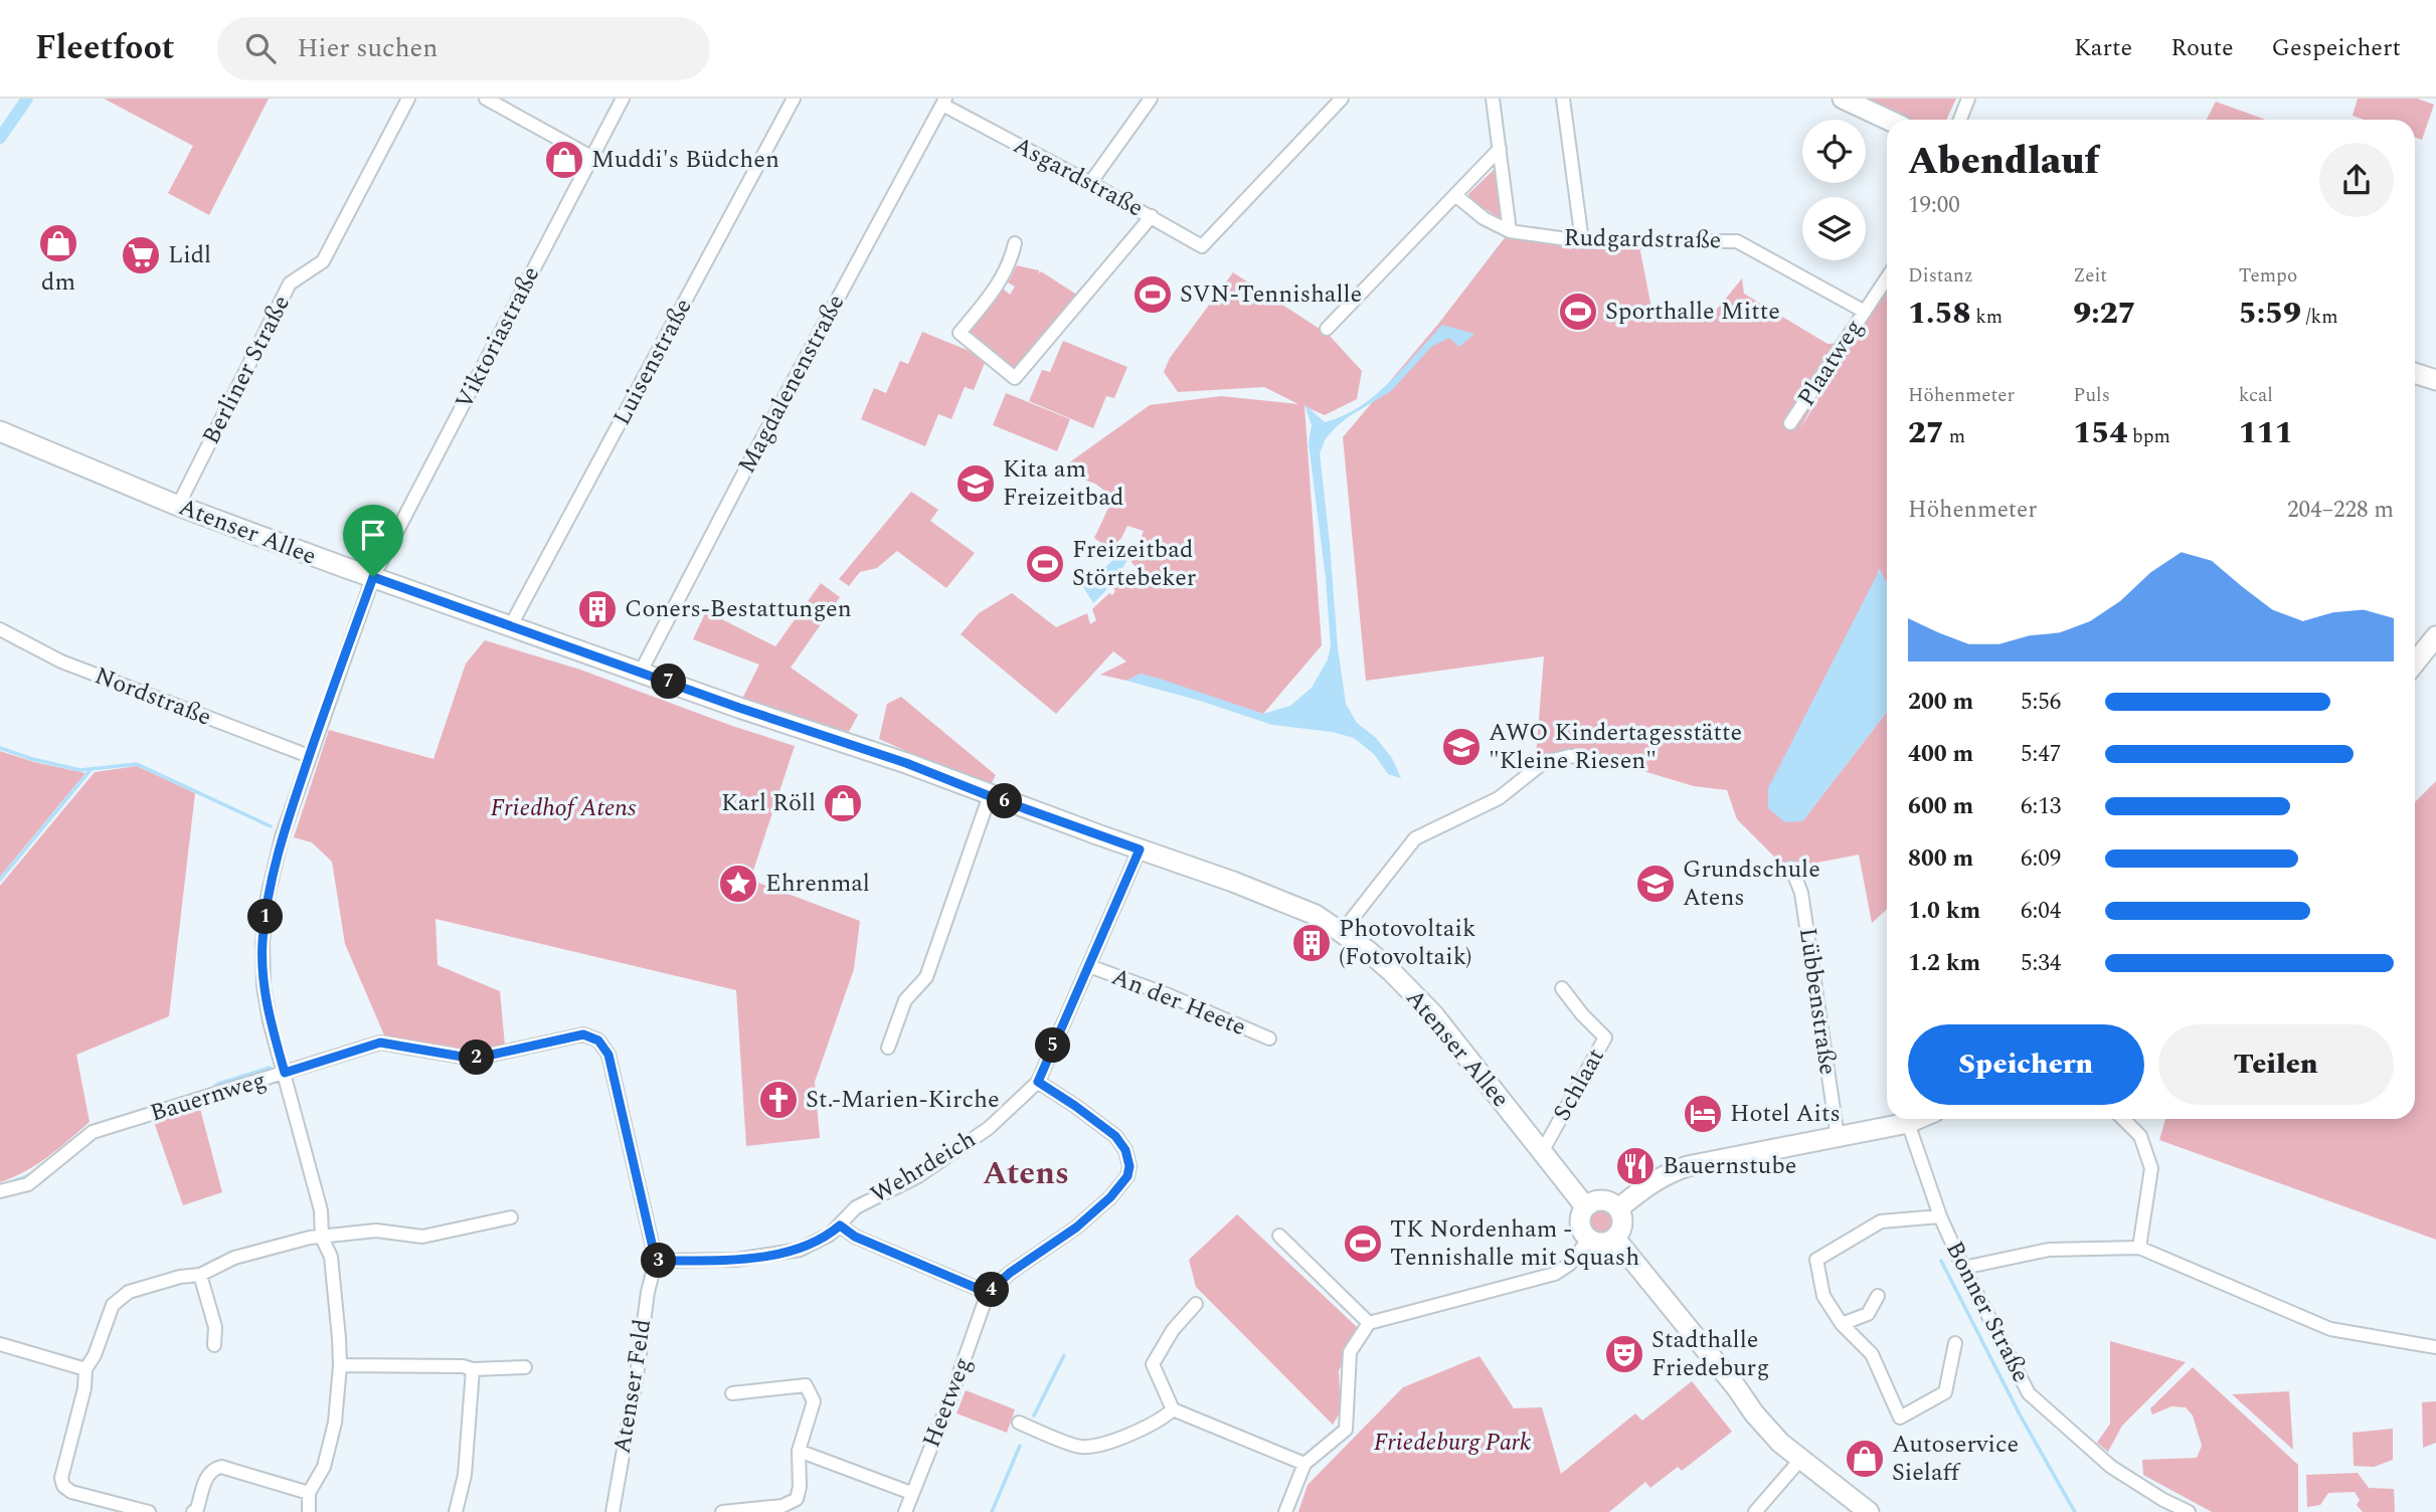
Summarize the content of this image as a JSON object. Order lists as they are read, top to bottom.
{
  "streets": {
    "street": [
      "Asgardstraße",
      "Rudgardstraße",
      "Viktoriastraße",
      "Luisenstraße",
      "Plaatweg",
      "Berliner Straße",
      "Magdalenenstraße",
      "Atenser Allee",
      "Nordstraße",
      "Lübbenstraße",
      "An der Heete",
      "Schlaat",
      "Bauernweg",
      "Wehrdeich",
      "Bonner Straße",
      "Atenser Feld",
      "Heetweg"
    ]
  },
  "crossings": [
    ["Asgardstraße", "Magdalenenstraße"],
    ["Rudgardstraße", "Plaatweg"],
    ["Viktoriastraße", "Atenser Allee"],
    ["Viktoriastraße", "Nordstraße"],
    ["Viktoriastraße", "Bauernweg"],
    ["Luisenstraße", "Atenser Allee"],
    ["Berliner Straße", "Atenser Allee"],
    ["Magdalenenstraße", "Atenser Allee"],
    ["Atenser Allee", "Schlaat"],
    ["Atenser Allee", "Wehrdeich"],
    ["An der Heete", "Wehrdeich"],
    ["Bauernweg", "Atenser Feld"]
  ],
  "districts": ["Atens"],
  "parks": ["Friedhof Atens", "Friedeburg Park"],
  "places": {
    "shop": [
      "Muddi's Büdchen",
      "dm",
      "Karl Röll",
      "Autoservice Sielaff"
    ],
    "supermarket": ["Lidl"],
    "sports": [
      "SVN-Tennishalle",
      "Sporthalle Mitte",
      "Freizeitbad Störtebeker",
      "TK Nordenham - Tennishalle mit Squash"
    ],
    "school or university": ["Kita am Freizeitbad", "AWO Kindertagesstätte \"Kleine Riesen\"", "Grundschule Atens"],
    "building": ["Coners-Bestattungen", "Photovoltaik (Fotovoltaik)"],
    "place": ["Ehrenmal"],
    "church": ["St.-Marien-Kirche"],
    "hotel": ["Hotel Aits"],
    "restaurant": ["Bauernstube"],
    "theatre": ["Stadthalle Friedeburg"]
  },
  "page": {
    "header": "Fleetfoot",
    "search": "Hier suchen",
    "nav": ["Karte", "Route", "Gespeichert"],
    "heading": ["Abendlauf", "19:00"],
    "stats": [
      ["Distanz", "1.58 km"],
      ["Zeit", "9:27"],
      ["Tempo", "5:59 /km"],
      ["Höhenmeter", "27 m"],
      ["Puls", "154 bpm"],
      ["kcal", "111"]
    ],
    "chart": ["Höhenmeter", "204–228 m"],
    "pins": [
      "7",
      "6",
      "1",
      "5",
      "2",
      "3",
      "4"
    ],
    "list": [
      {
        "name": "200 m",
        "note": "5:56"
      },
      {
        "name": "400 m",
        "note": "5:47"
      },
      {
        "name": "600 m",
        "note": "6:13"
      },
      {
        "name": "800 m",
        "note": "6:09"
      },
      {
        "name": "1.0 km",
        "note": "6:04"
      },
      {
        "name": "1.2 km",
        "note": "5:34"
      }
    ],
    "buttons": ["Speichern", "Teilen"]
  }
}
